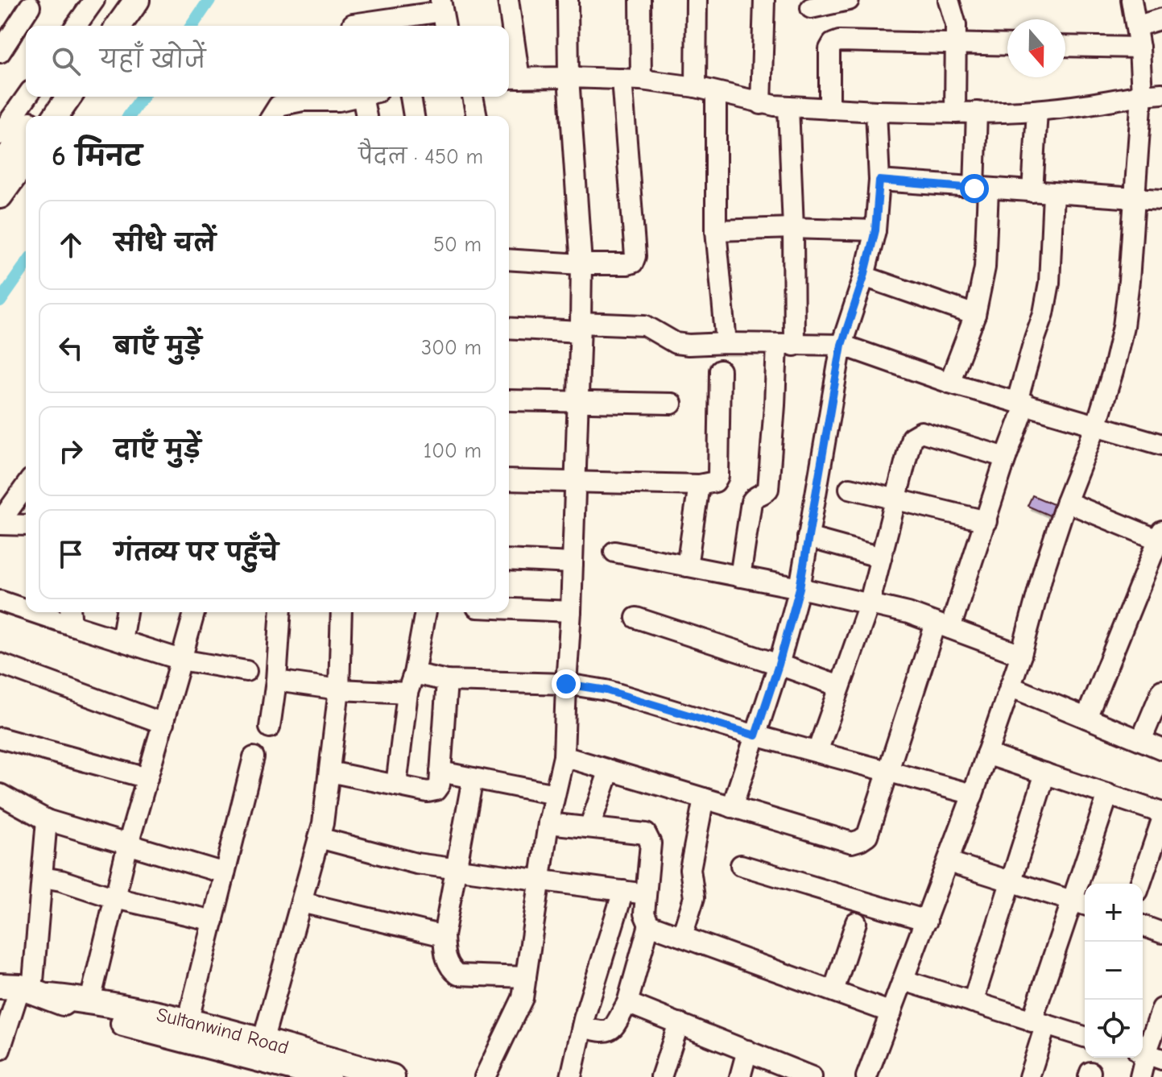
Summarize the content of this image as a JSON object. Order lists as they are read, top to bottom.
{
  "streets": {
    "main road": ["Sultanwind Road"]
  },
  "north": "bottom",
  "page": {
    "search": "यहाँ खोजें",
    "heading": ["6 मिनट", "पैदल · 450 m"],
    "list": [
      ["सीधे चलें", "50 m"],
      ["बाएँ मुड़ें", "300 m"],
      ["दाएँ मुड़ें", "100 m"],
      "गंतव्य पर पहुँचे"
    ],
    "map_buttons": ["+", "−"]
  }
}
